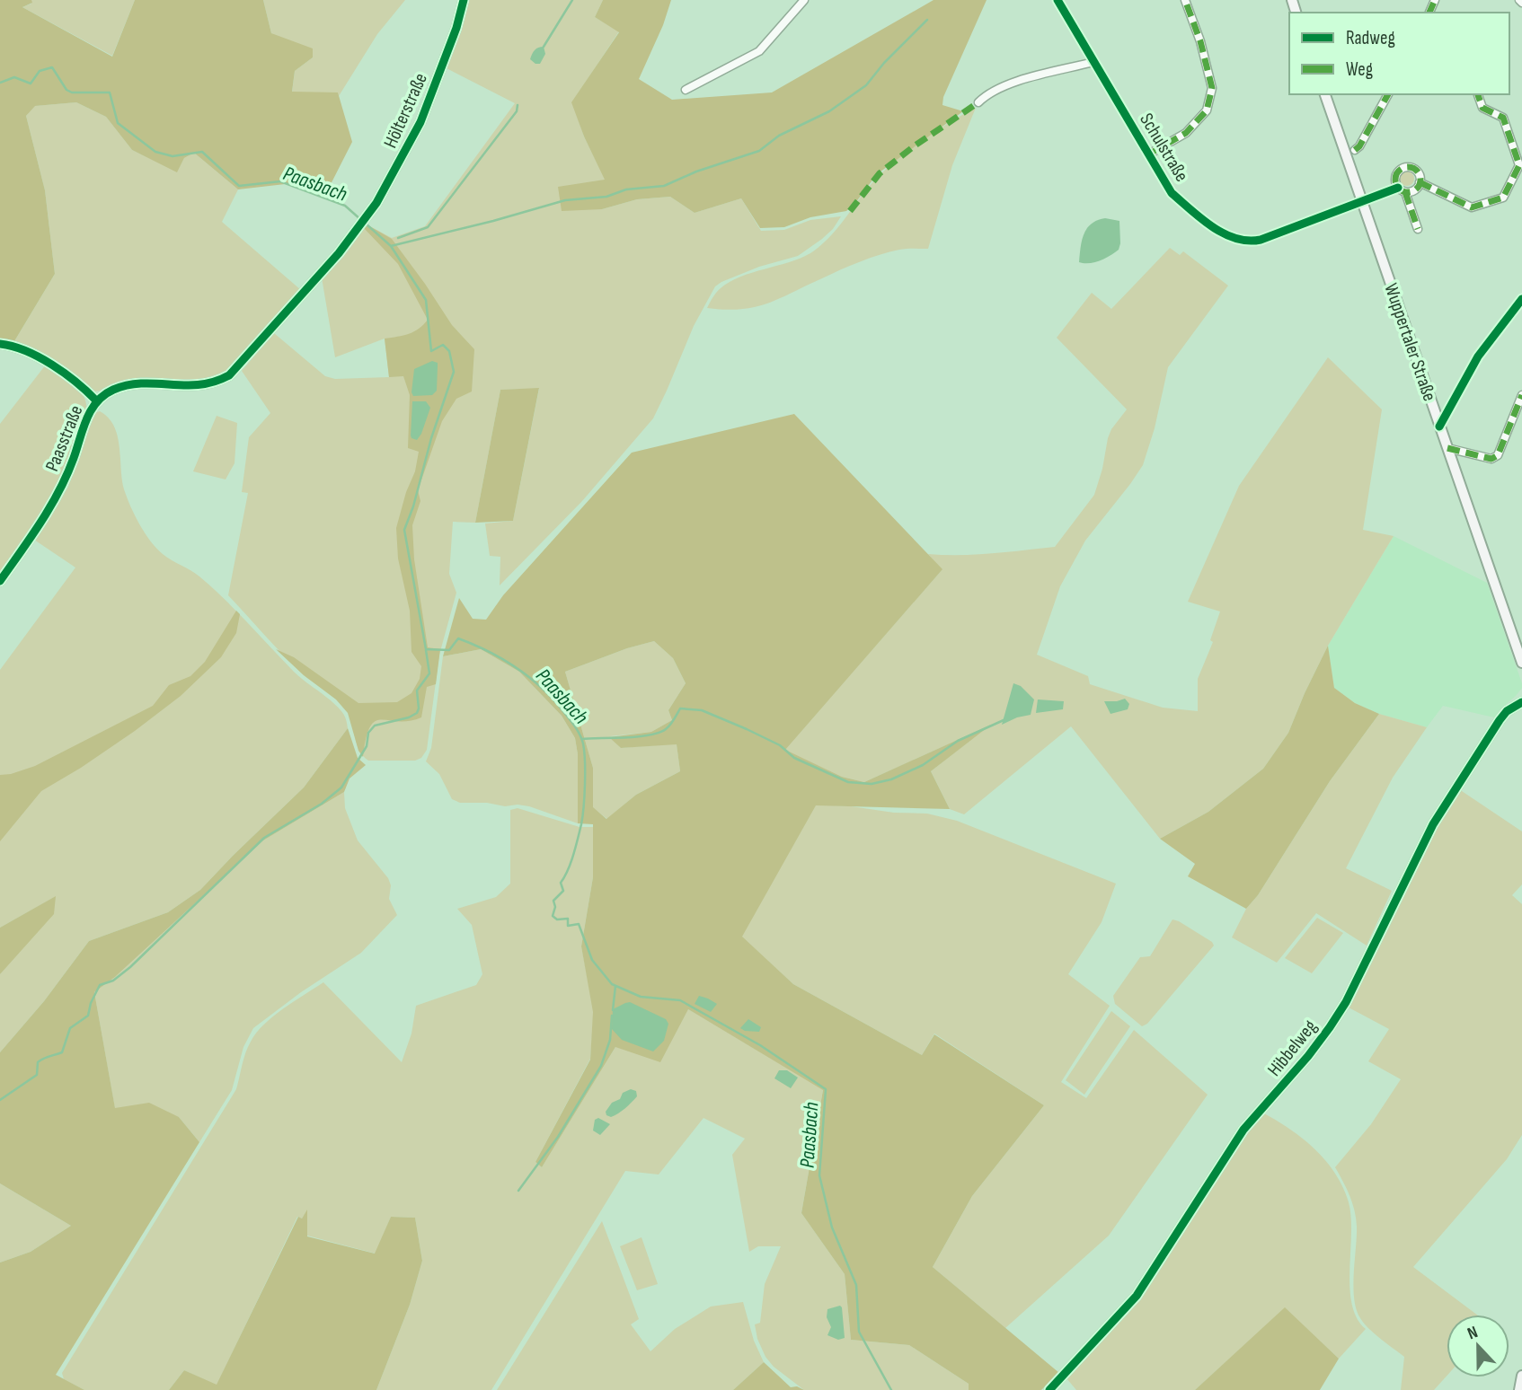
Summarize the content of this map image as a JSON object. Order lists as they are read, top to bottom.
{
  "streets": {
    "main road": ["Wuppertaler Straße"],
    "street": [
      "Hölterstraße",
      "Schulstraße",
      "Paasstraße",
      "Hibbelweg"
    ]
  },
  "crossings": [
    ["Hölterstraße", "Paasstraße"],
    ["Schulstraße", "Wuppertaler Straße"]
  ],
  "water": ["Paasbach"],
  "legend": ["Radweg", "Weg"],
  "north": "top"
}
